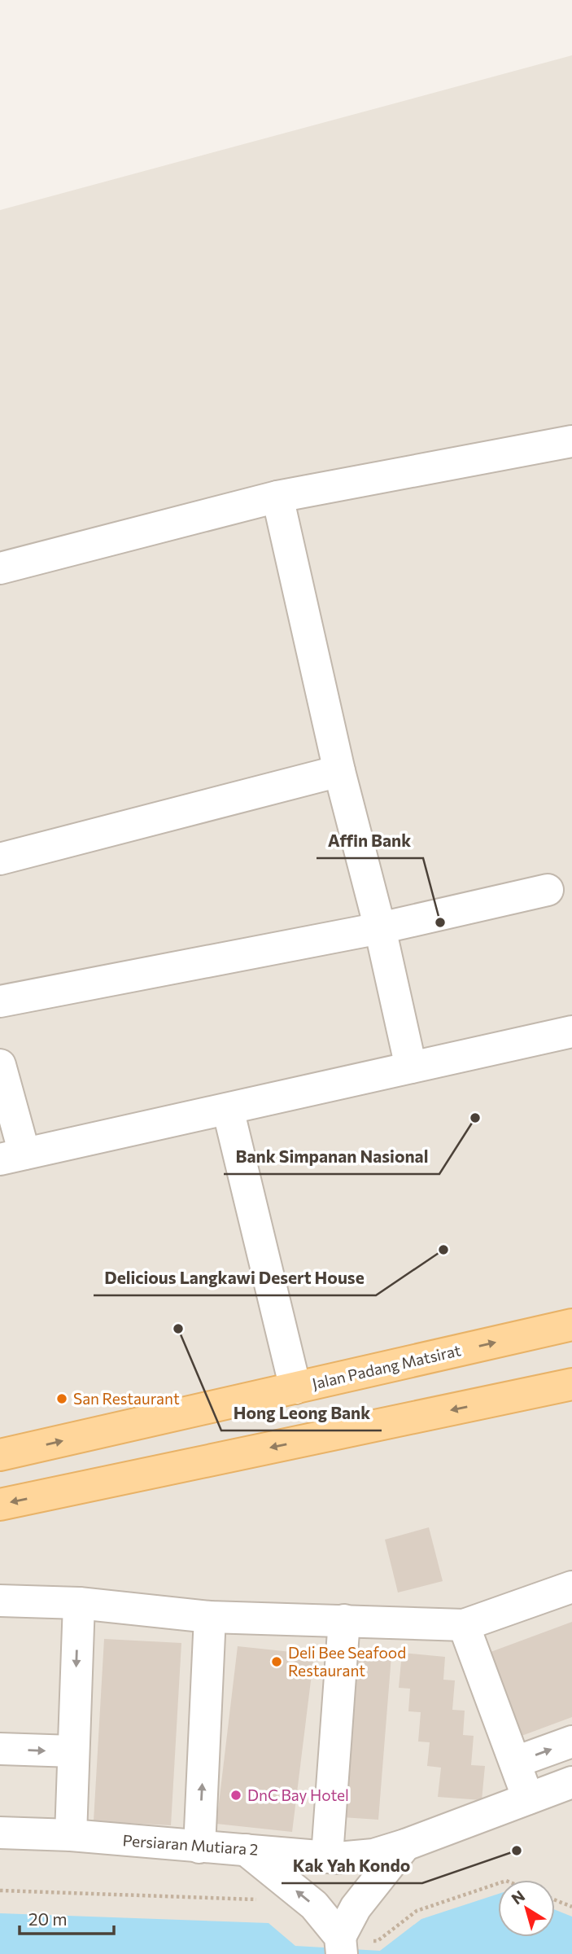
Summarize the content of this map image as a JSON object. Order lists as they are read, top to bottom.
{
  "streets": {
    "main road": ["Jalan Padang Matsirat"],
    "street": ["Persiaran Mutiara 2"]
  },
  "places": [
    "Affin Bank",
    "Bank Simpanan Nasional",
    "Delicious Langkawi Desert House",
    "Hong Leong Bank",
    "San Restaurant",
    "Deli Bee Seafood Restaurant",
    "DnC Bay Hotel",
    "Kak Yah Kondo"
  ],
  "scale_bar": "20 m",
  "north": "top left"
}
